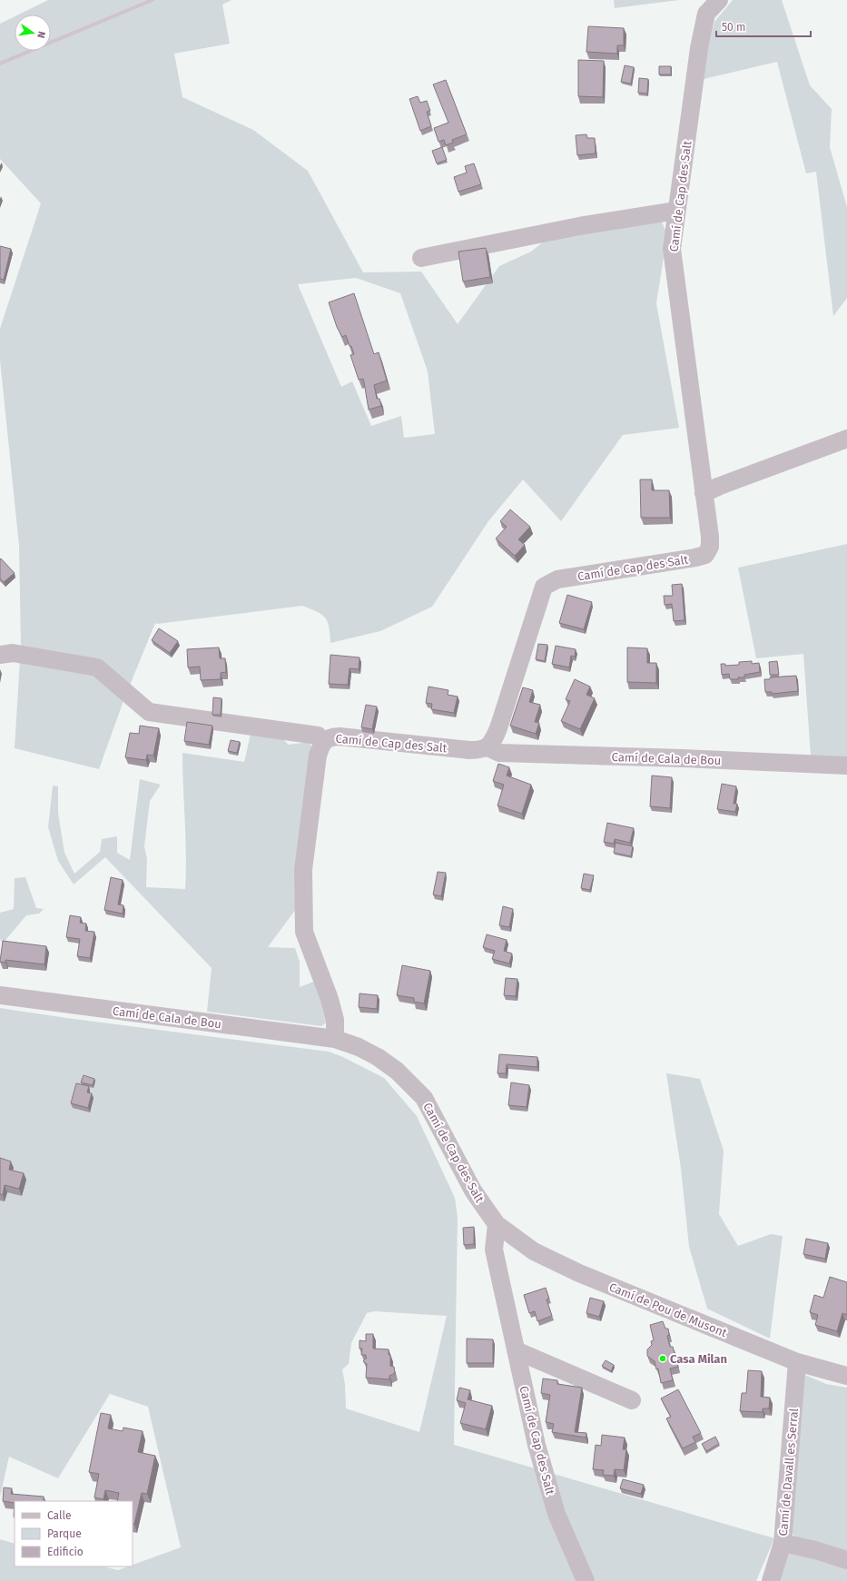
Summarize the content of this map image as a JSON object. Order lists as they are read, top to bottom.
{
  "streets": {
    "street": [
      "Camí de Cap des Salt",
      "Camí de Cala de Bou",
      "Camí de Pou de Musont",
      "Camí de Davall es Serral"
    ]
  },
  "crossings": [
    ["Camí de Cap des Salt", "Camí de Cala de Bou"],
    ["Camí de Cap des Salt", "Camí de Pou de Musont"],
    ["Camí de Pou de Musont", "Camí de Davall es Serral"]
  ],
  "places": ["Casa Milan"],
  "legend": ["Calle", "Parque", "Edificio"],
  "scale_bar": "50 m",
  "north": "right"
}
